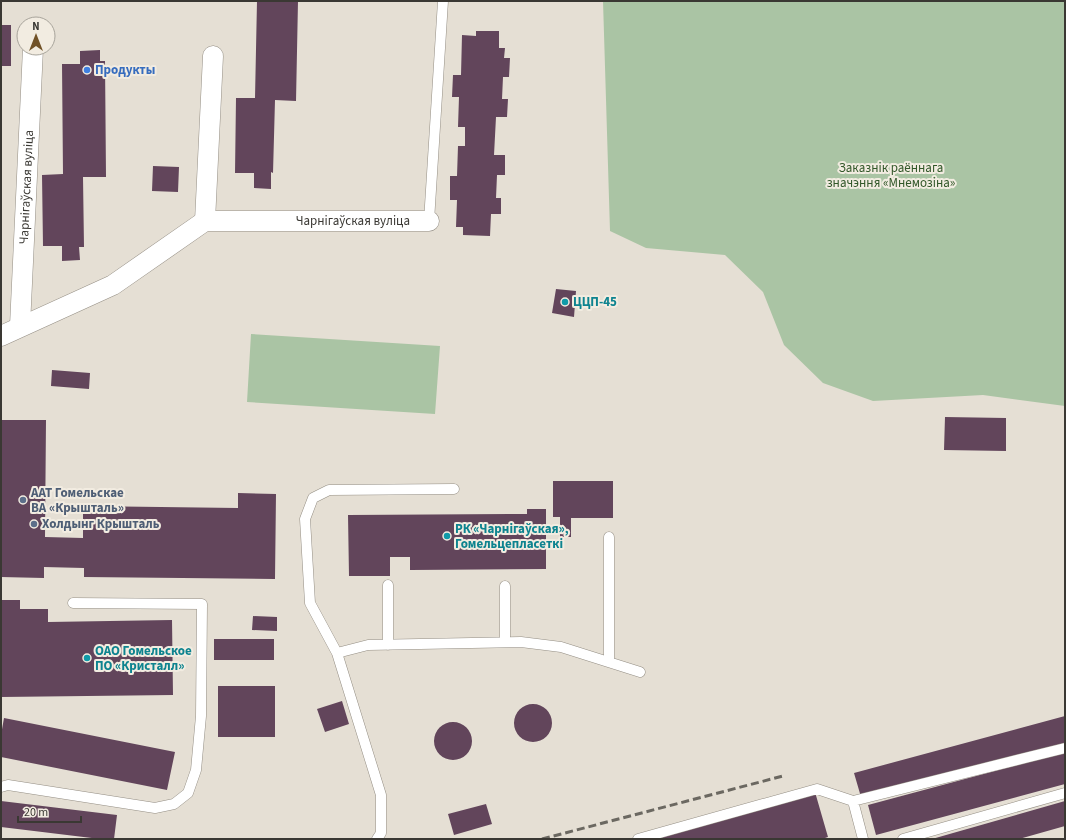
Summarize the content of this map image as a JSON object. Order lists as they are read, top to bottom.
{
  "streets": {
    "street": ["Чарнігаўская вуліца"]
  },
  "parks": ["Заказнік раённага значэння «Мнемозіна»"],
  "places": [
    "Продукты",
    "ЦЦП-45",
    "ААТ Гомельскае ВА «Крышталь»",
    "Холдынг Крышталь",
    "РК «Чарнігаўская», Гомельцепласеткі",
    "ОАО Гомельское ПО «Кристалл»"
  ],
  "scale_bar": "20 m",
  "north": "top"
}
